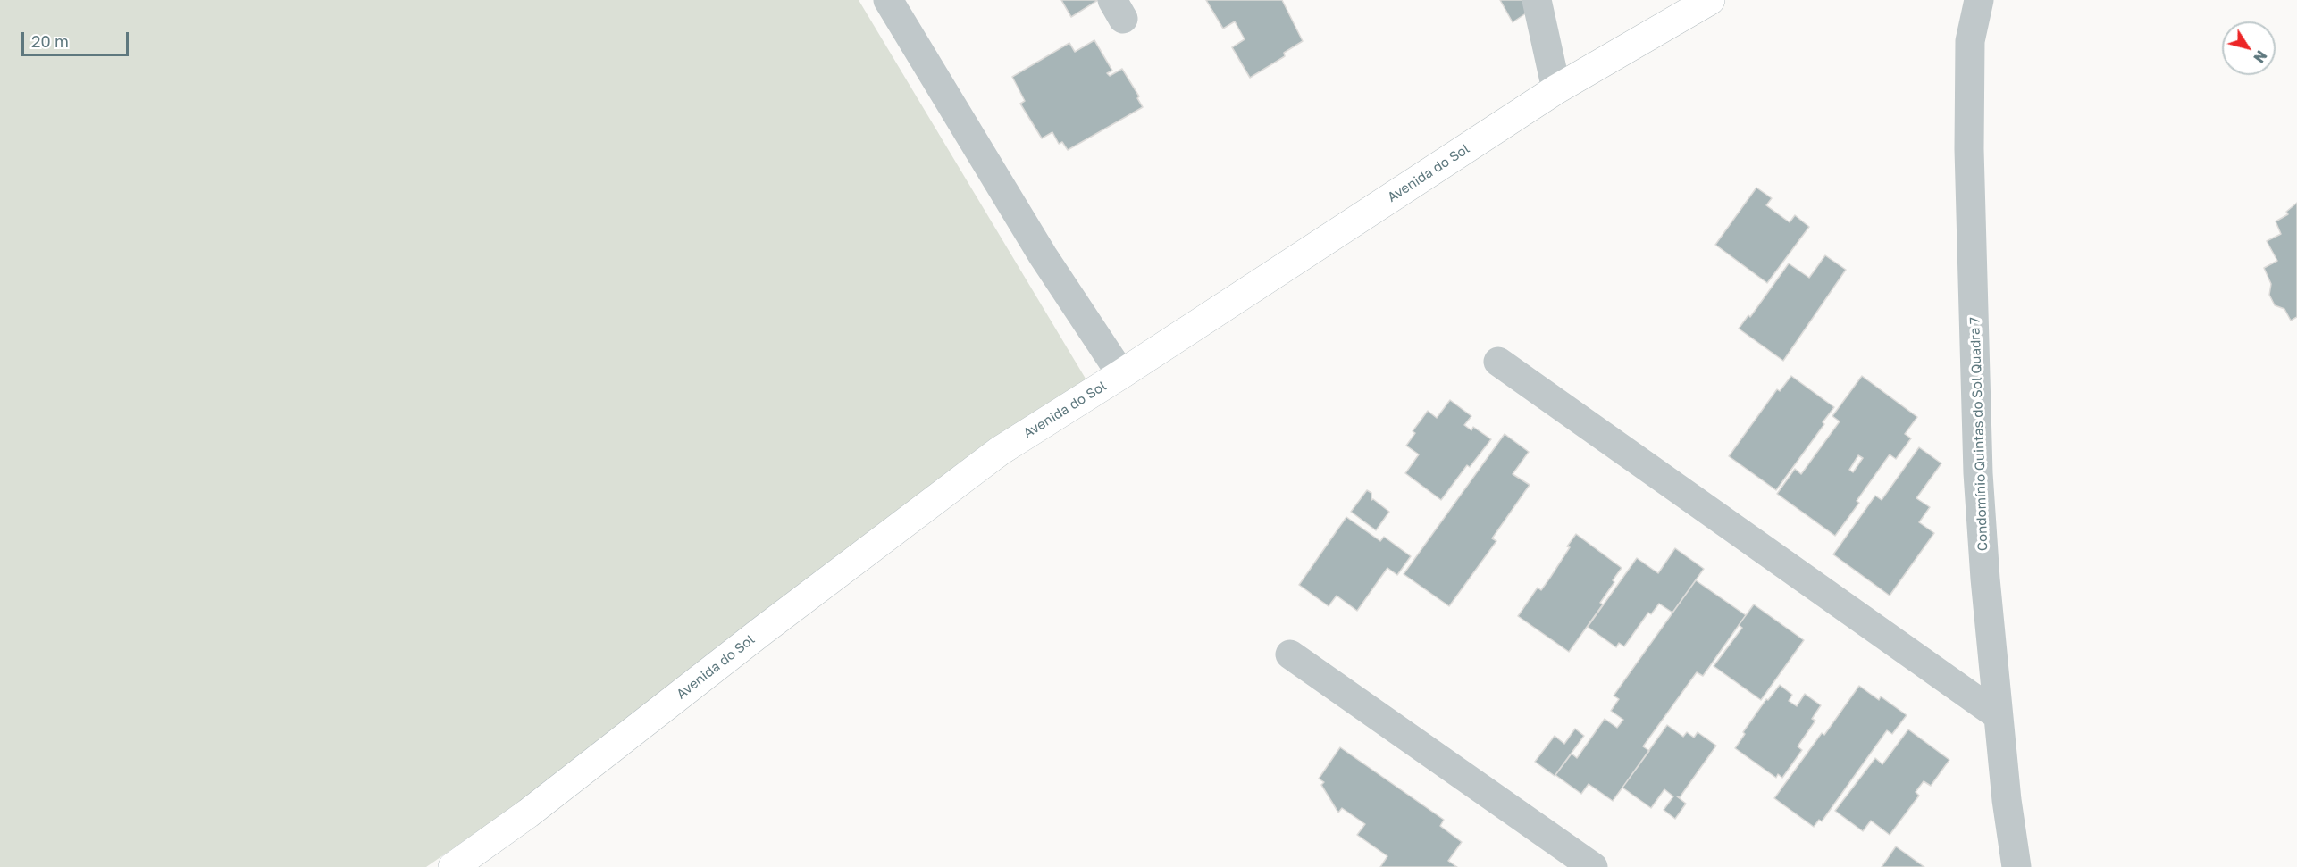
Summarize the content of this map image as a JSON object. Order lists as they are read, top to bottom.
{
  "streets": {
    "street": ["Avenida do Sol", "Condomínio Quintas do Sol Quadra 7"]
  },
  "scale_bar": "20 m",
  "north": "bottom right"
}
